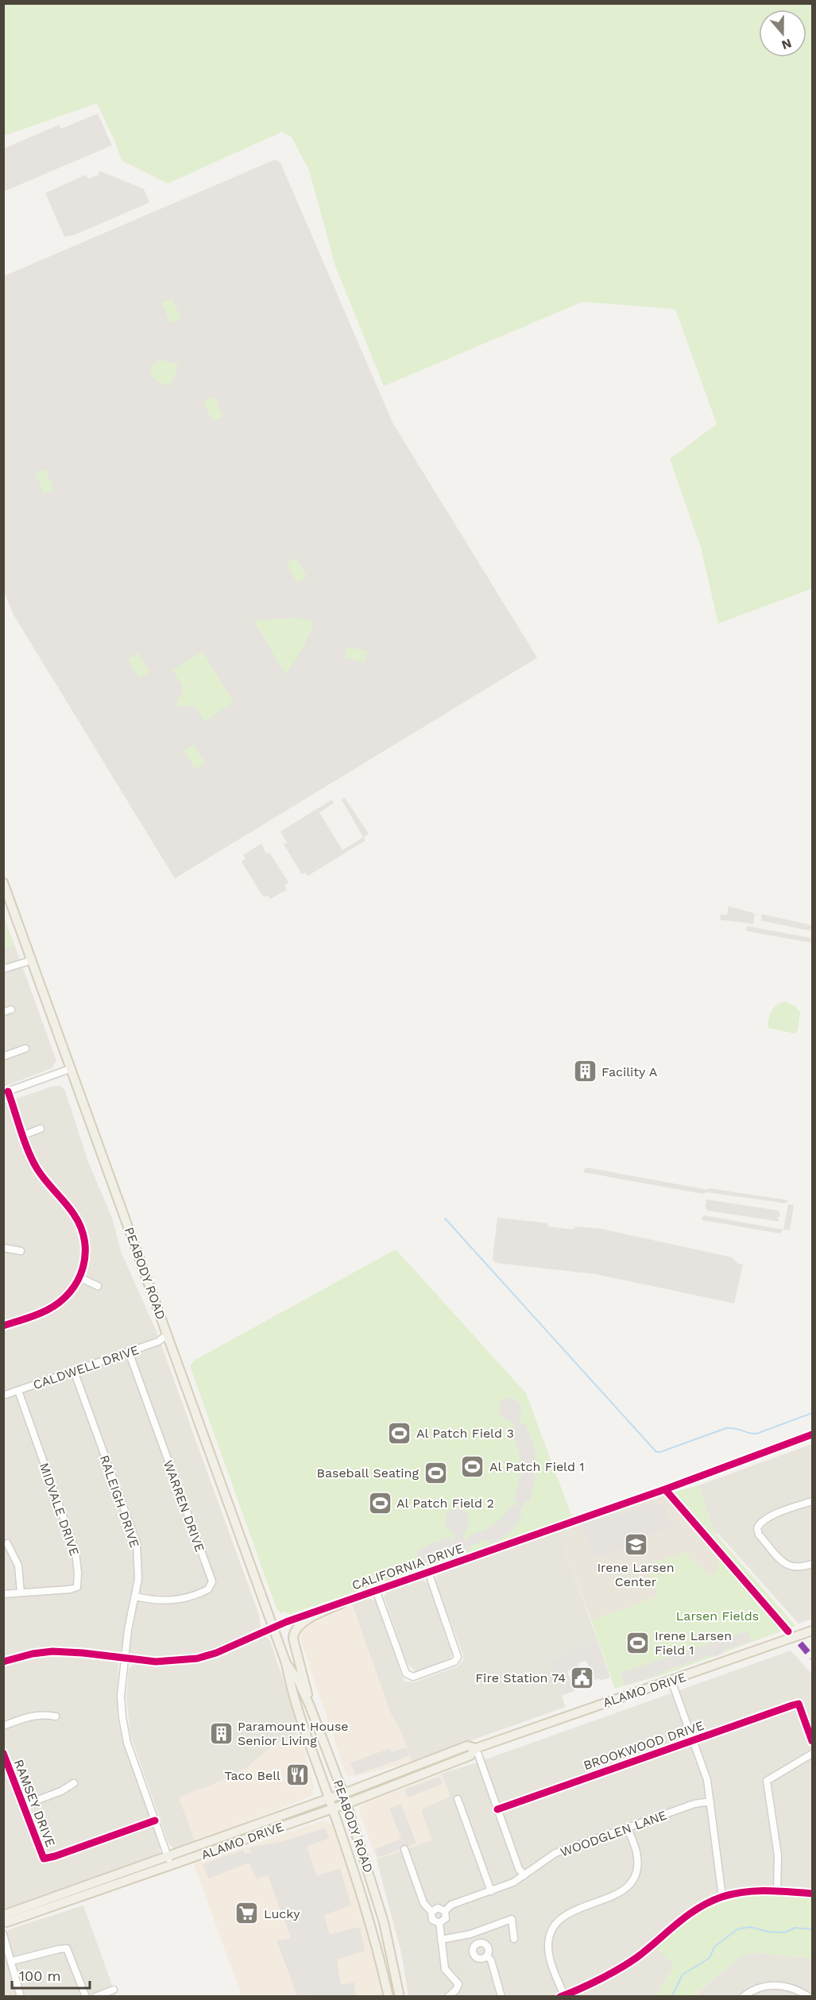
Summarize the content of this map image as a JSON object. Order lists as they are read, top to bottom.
{
  "streets": {
    "main road": ["PEABODY ROAD", "ALAMO DRIVE"],
    "street": [
      "CALDWELL DRIVE",
      "RALEIGH DRIVE",
      "WARREN DRIVE",
      "MIDVALE DRIVE",
      "CALIFORNIA DRIVE",
      "BROOKWOOD DRIVE",
      "RAMSEY DRIVE",
      "WOODGLEN LANE"
    ]
  },
  "crossings": [
    ["PEABODY ROAD", "CALDWELL DRIVE"],
    ["PEABODY ROAD", "CALIFORNIA DRIVE"],
    ["PEABODY ROAD", "ALAMO DRIVE"],
    ["CALDWELL DRIVE", "RALEIGH DRIVE"],
    ["CALDWELL DRIVE", "WARREN DRIVE"],
    ["CALDWELL DRIVE", "MIDVALE DRIVE"],
    ["RALEIGH DRIVE", "WARREN DRIVE"],
    ["RALEIGH DRIVE", "CALIFORNIA DRIVE"],
    ["RALEIGH DRIVE", "ALAMO DRIVE"],
    ["RALEIGH DRIVE", "RAMSEY DRIVE"]
  ],
  "parks": ["Larsen Fields"],
  "places": {
    "building": ["Facility A", "Paramount House Senior Living"],
    "sports": [
      "Al Patch Field 3",
      "Al Patch Field 1",
      "Baseball Seating",
      "Al Patch Field 2",
      "Irene Larsen Field 1"
    ],
    "school or university": ["Irene Larsen Center"],
    "public building": ["Fire Station 74"],
    "restaurant": ["Taco Bell"],
    "supermarket": ["Lucky"]
  },
  "scale_bar": "100 m",
  "north": "bottom"
}
